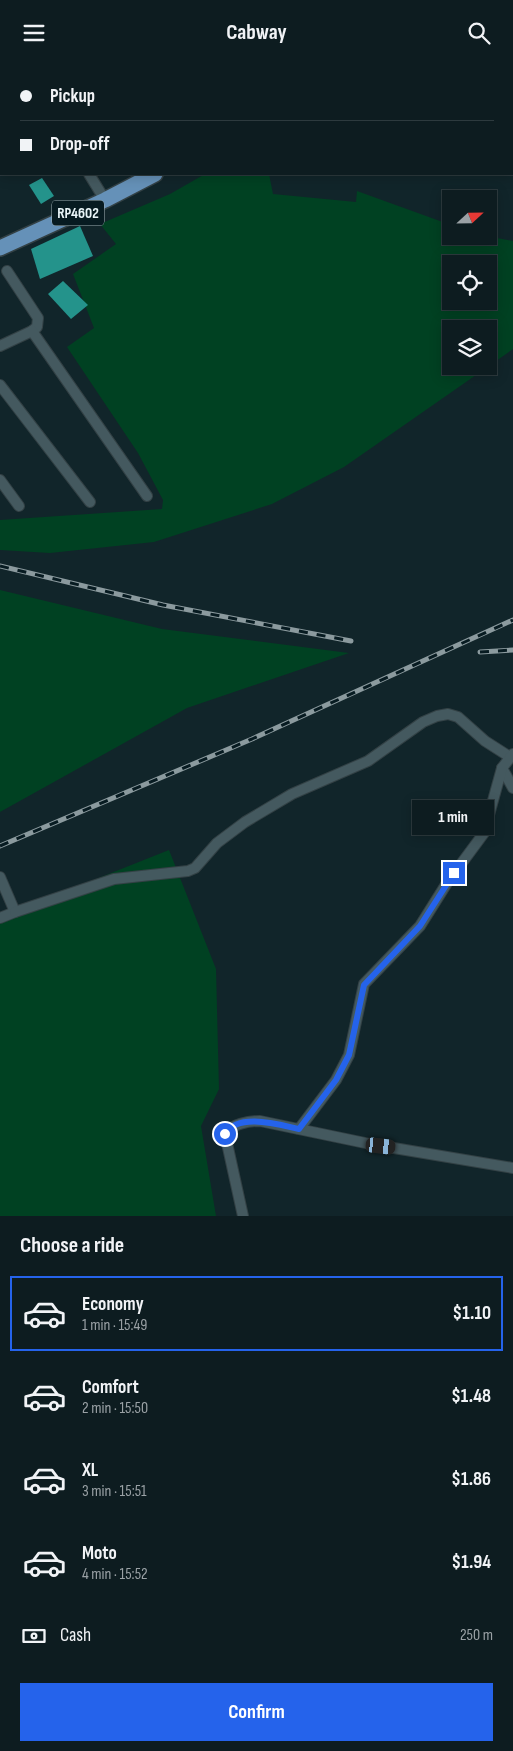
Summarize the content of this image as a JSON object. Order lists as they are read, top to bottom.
{
  "streets": {
    "main road": ["RP4602"]
  },
  "north": "right",
  "page": {
    "header": "Cabway",
    "banner": ["Pickup", "Drop-off"],
    "bubble": "1 min",
    "heading": "Choose a ride",
    "list": [
      {
        "name": "Economy",
        "note": "1 min · 15:49",
        "value": "$1.10"
      },
      {
        "name": "Comfort",
        "note": "2 min · 15:50",
        "value": "$1.48"
      },
      {
        "name": "XL",
        "note": "3 min · 15:51",
        "value": "$1.86"
      },
      {
        "name": "Moto",
        "note": "4 min · 15:52",
        "value": "$1.94"
      }
    ],
    "pay": ["Cash", "250 m"],
    "buttons": "Confirm"
  }
}
